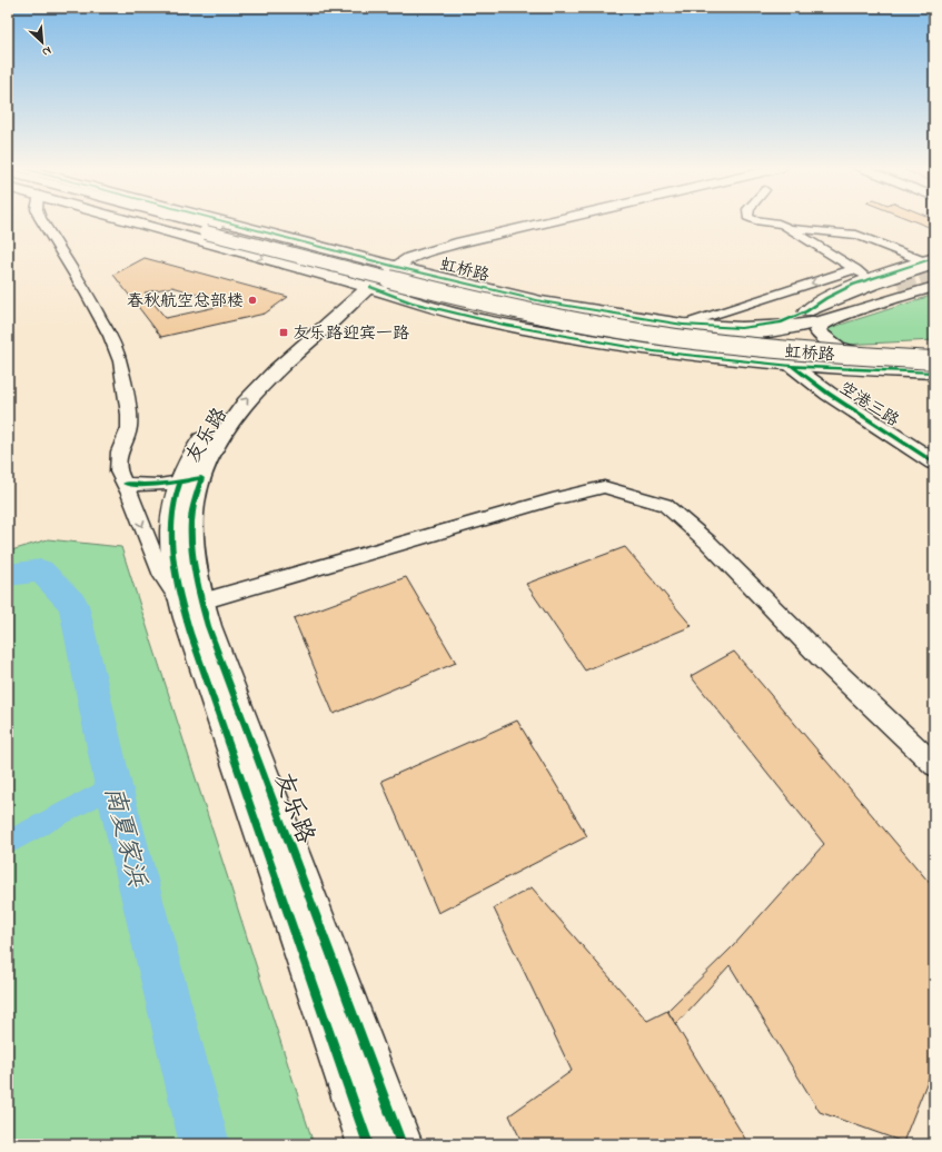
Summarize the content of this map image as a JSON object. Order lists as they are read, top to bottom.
{
  "streets": {
    "main road": ["虹桥路", "空港三路", "友乐路"]
  },
  "crossings": [
    ["虹桥路", "空港三路"],
    ["虹桥路", "友乐路"]
  ],
  "water": ["南夏家浜"],
  "places": {
    "other": ["春秋航空总部楼"],
    "transit": ["友乐路迎宾一路"]
  },
  "north": "bottom right"
}
